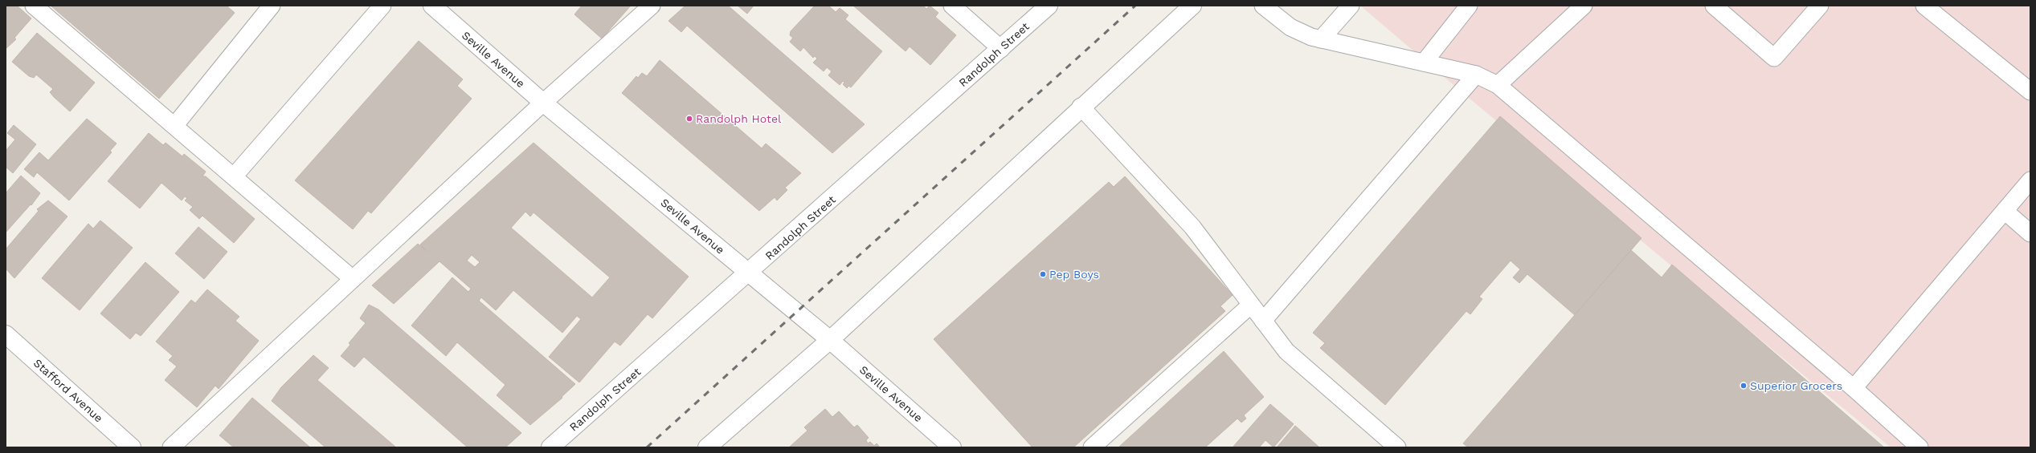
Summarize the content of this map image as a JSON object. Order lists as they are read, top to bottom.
{
  "streets": {
    "street": ["Randolph Street", "Seville Avenue", "Stafford Avenue"]
  },
  "crossings": [
    ["Randolph Street", "Seville Avenue"]
  ],
  "places": ["Randolph Hotel", "Pep Boys", "Superior Grocers"]
}
